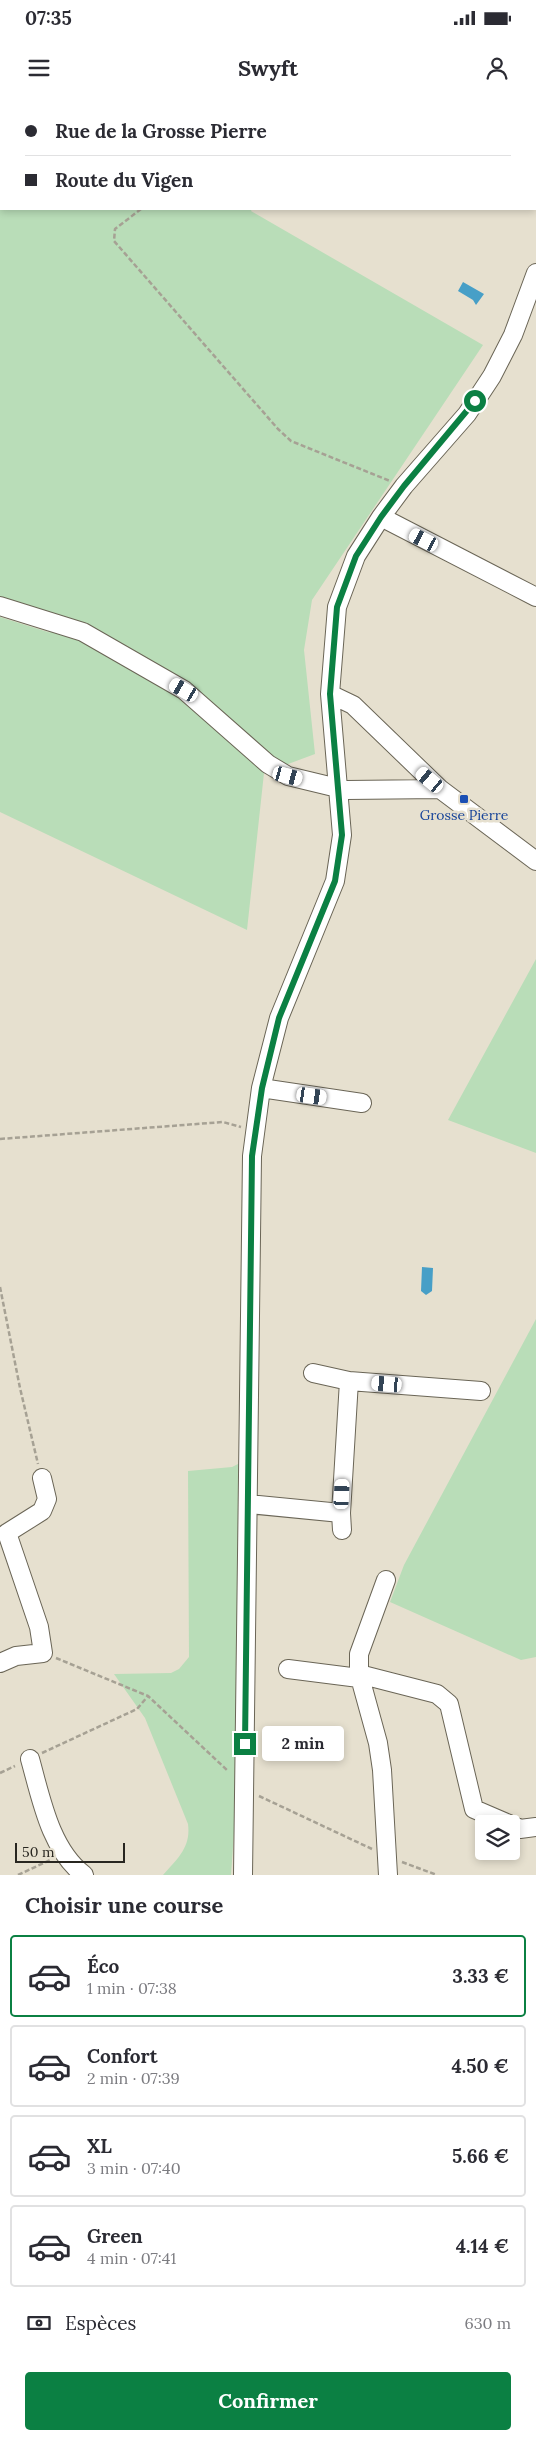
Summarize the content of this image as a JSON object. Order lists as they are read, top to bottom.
{
  "places": {
    "transit": ["Grosse Pierre"]
  },
  "scale_bar": "50 m",
  "page": {
    "status": "07:35",
    "header": "Swyft",
    "banner": ["Rue de la Grosse Pierre", "Route du Vigen"],
    "bubble": "2 min",
    "scale": "50 m",
    "heading": "Choisir une course",
    "list": [
      {
        "name": "Éco",
        "note": "1 min · 07:38",
        "value": "3.33 €"
      },
      {
        "name": "Confort",
        "note": "2 min · 07:39",
        "value": "4.50 €"
      },
      {
        "name": "XL",
        "note": "3 min · 07:40",
        "value": "5.66 €"
      },
      {
        "name": "Green",
        "note": "4 min · 07:41",
        "value": "4.14 €"
      }
    ],
    "pay": ["Espèces", "630 m"],
    "buttons": "Confirmer"
  }
}
